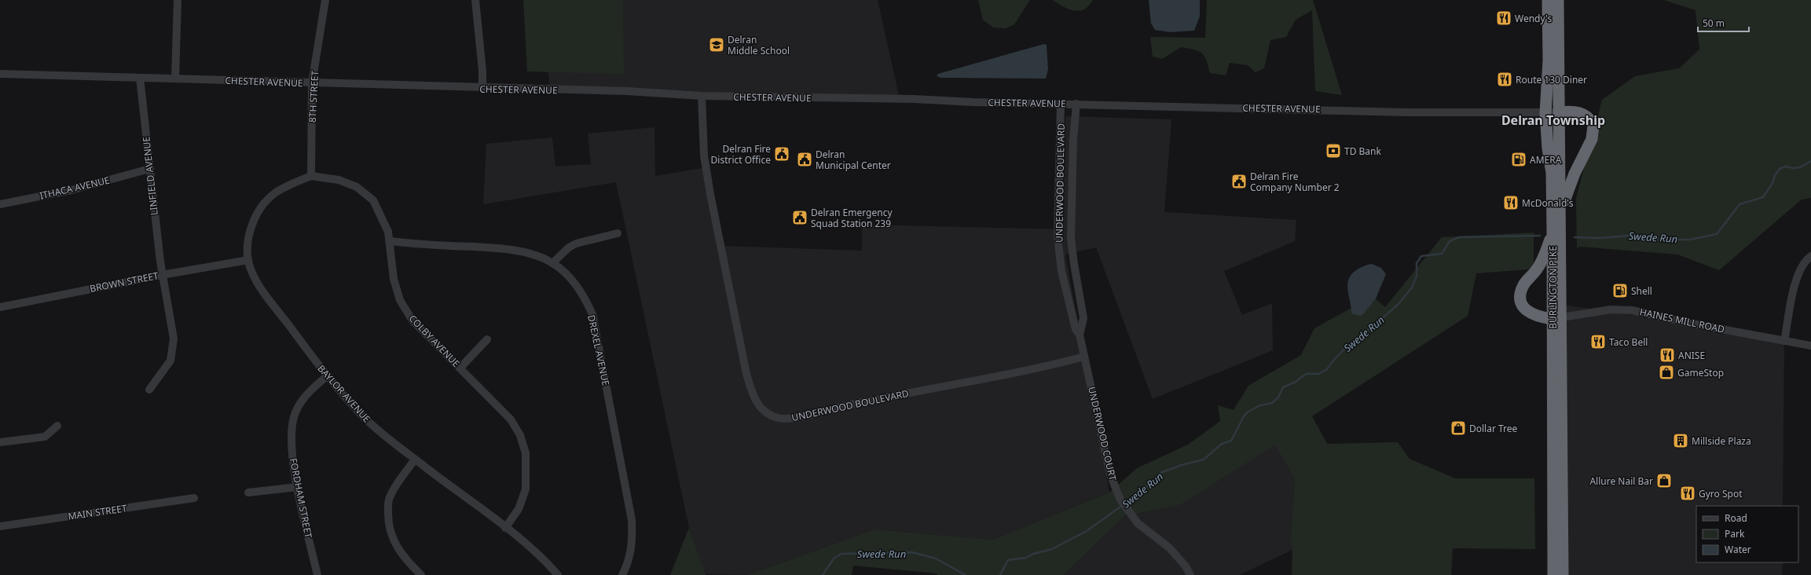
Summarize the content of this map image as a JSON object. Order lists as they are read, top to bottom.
{
  "streets": {
    "highway": ["BURLINGTON PIKE"],
    "street": [
      "CHESTER AVENUE",
      "8TH STREET",
      "LINFIELD AVENUE",
      "UNDERWOOD BOULEVARD",
      "ITHACA AVENUE",
      "BROWN STREET",
      "HAINES MILL ROAD",
      "COLBY AVENUE",
      "DREXEL AVENUE",
      "BAYLOR AVENUE",
      "UNDERWOOD COURT",
      "FORDHAM STREET",
      "MAIN STREET"
    ]
  },
  "crossings": [
    ["CHESTER AVENUE", "8TH STREET"],
    ["CHESTER AVENUE", "LINFIELD AVENUE"],
    ["CHESTER AVENUE", "UNDERWOOD BOULEVARD"],
    ["CHESTER AVENUE", "BURLINGTON PIKE"],
    ["8TH STREET", "COLBY AVENUE"],
    ["8TH STREET", "BAYLOR AVENUE"],
    ["LINFIELD AVENUE", "ITHACA AVENUE"],
    ["LINFIELD AVENUE", "BROWN STREET"],
    ["UNDERWOOD BOULEVARD", "UNDERWOOD COURT"],
    ["BROWN STREET", "BAYLOR AVENUE"],
    ["BURLINGTON PIKE", "HAINES MILL ROAD"],
    ["COLBY AVENUE", "DREXEL AVENUE"],
    ["COLBY AVENUE", "BAYLOR AVENUE"],
    ["BAYLOR AVENUE", "FORDHAM STREET"]
  ],
  "districts": ["Delran Township"],
  "water": ["Swede Run"],
  "places": {
    "restaurant": [
      "Wendy's",
      "Route 130 Diner",
      "McDonald's",
      "Taco Bell",
      "ANISE",
      "Gyro Spot"
    ],
    "school or university": ["Delran Middle School"],
    "bank": ["TD Bank"],
    "public building": [
      "Delran Fire District Office",
      "Delran Municipal Center",
      "Delran Fire Company Number 2",
      "Delran Emergency Squad Station 239"
    ],
    "fuel station": ["AMERA", "Shell"],
    "shop": ["GameStop", "Dollar Tree", "Allure Nail Bar"],
    "building": ["Millside Plaza"]
  },
  "legend": ["Road", "Park", "Water"],
  "scale_bar": "50 m"
}
